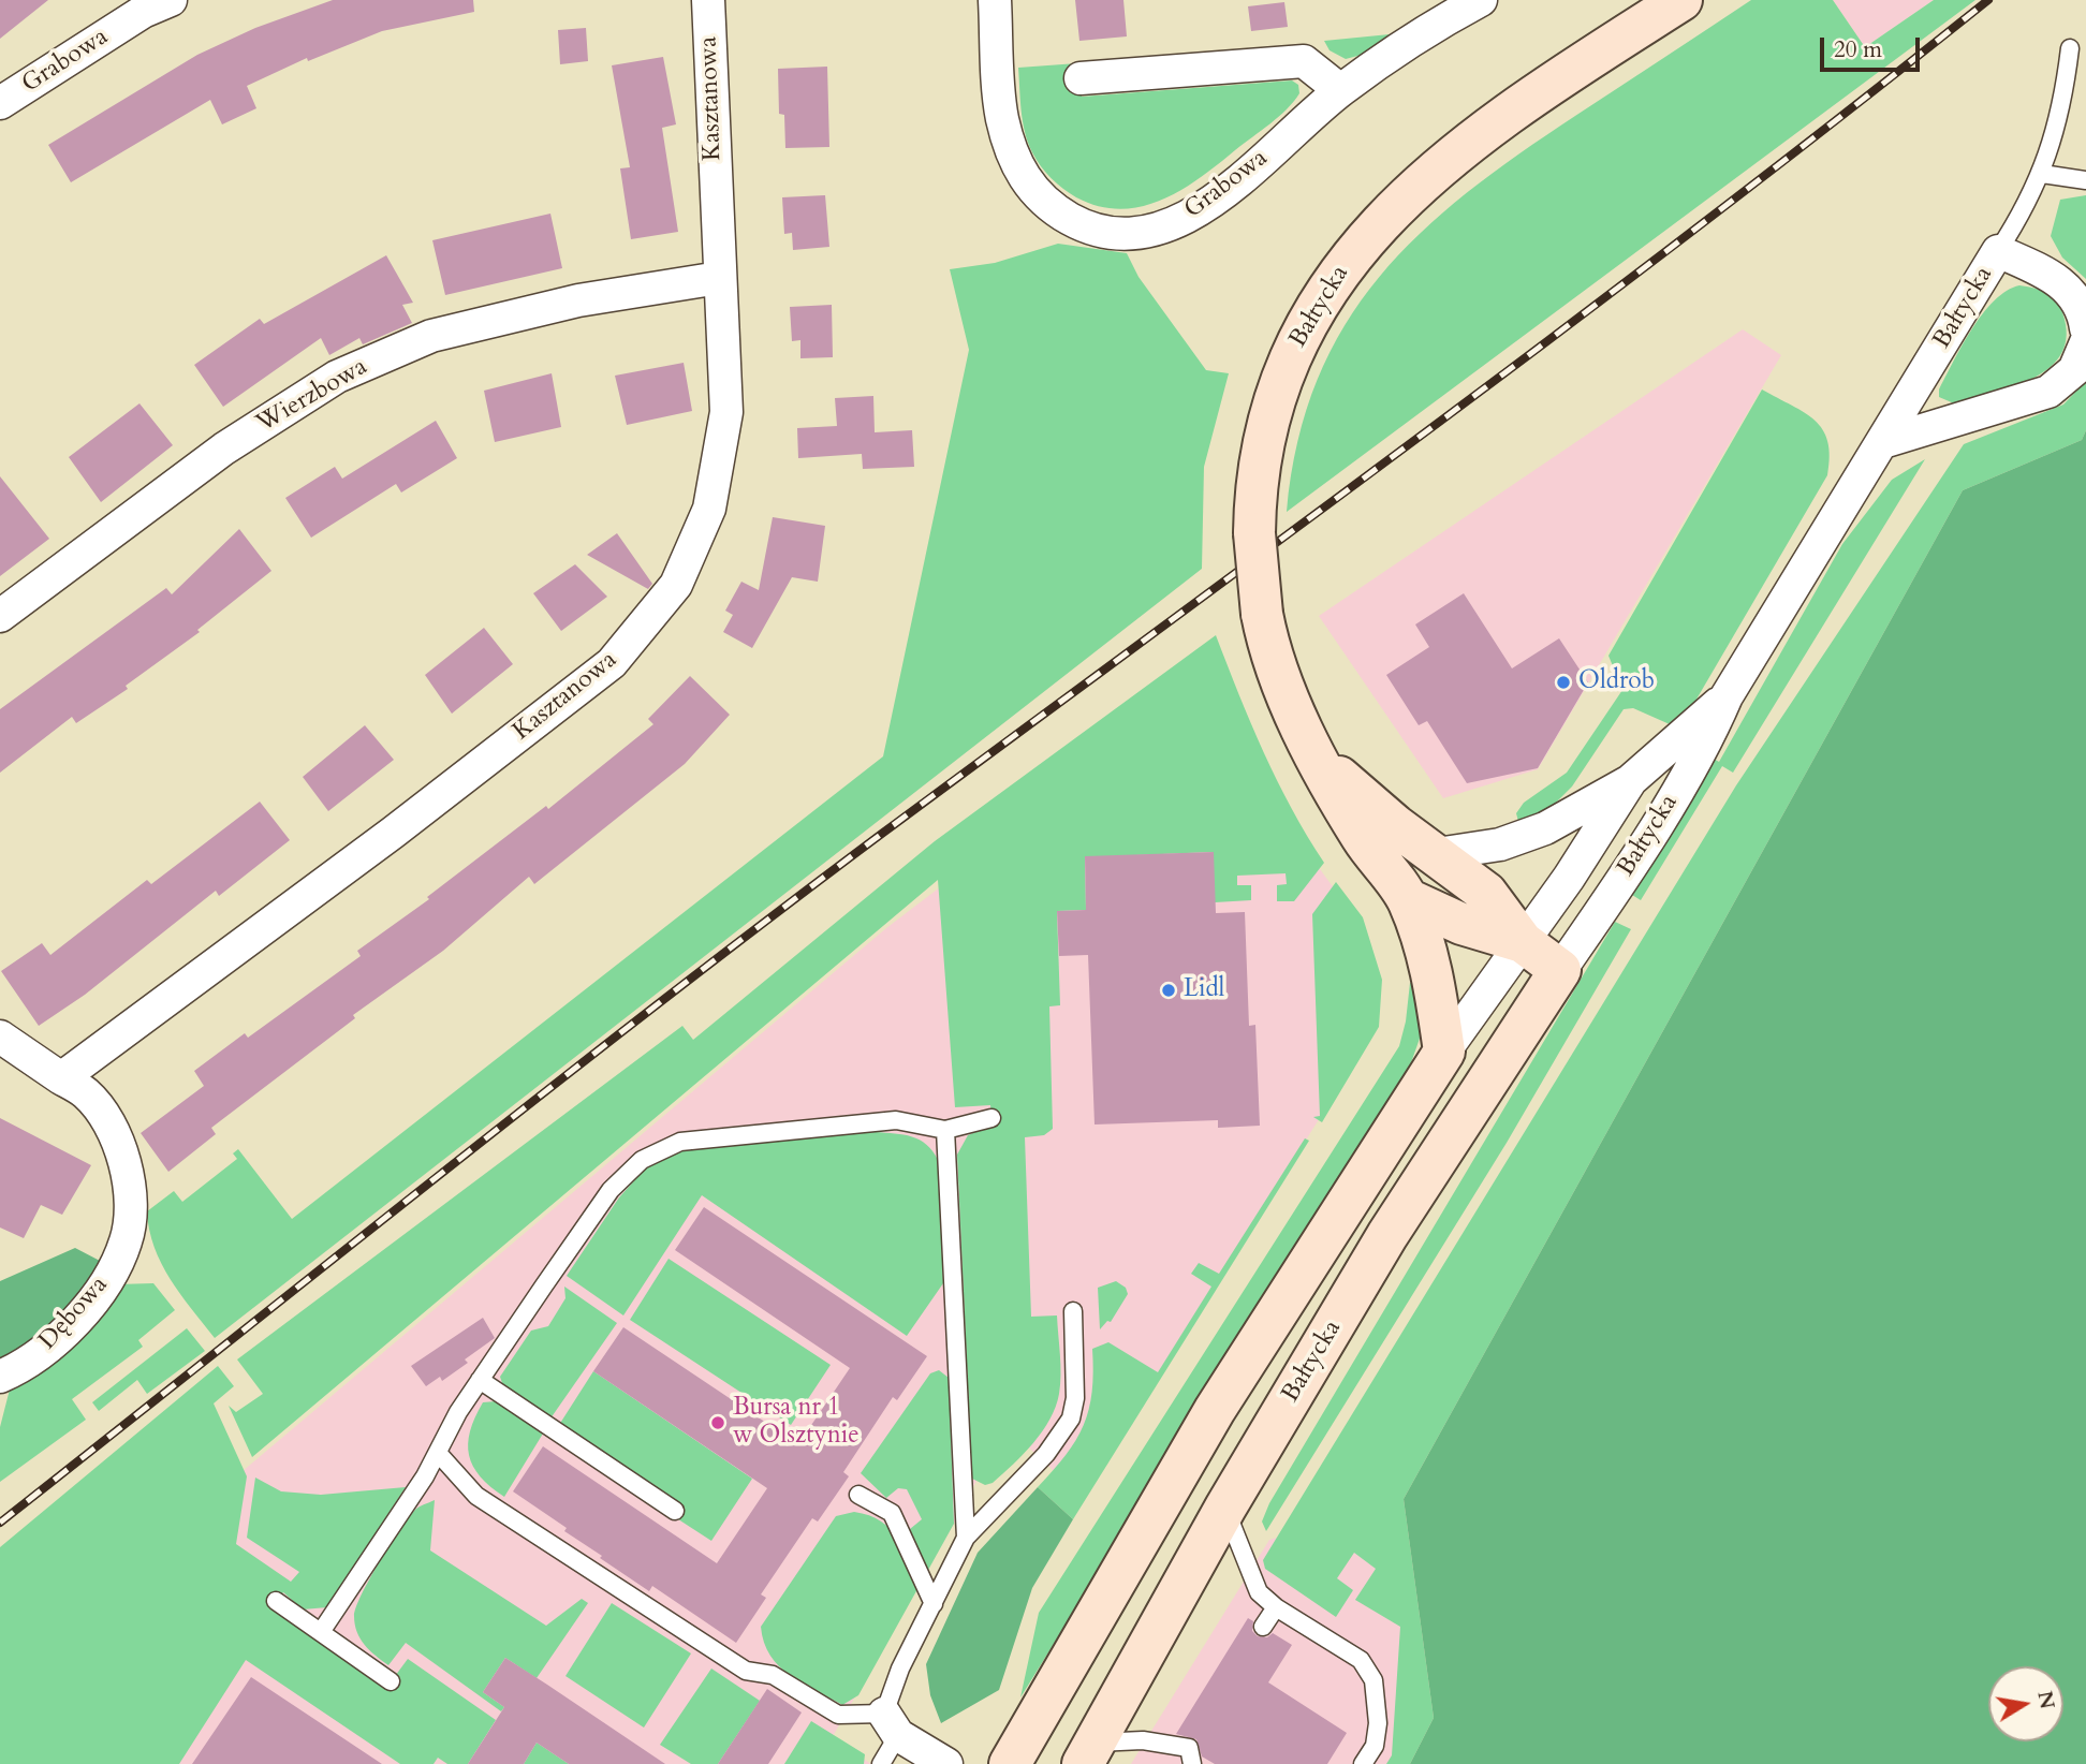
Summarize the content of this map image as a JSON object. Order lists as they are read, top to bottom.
{
  "streets": {
    "main road": ["Bałtycka"],
    "street": [
      "Grabowa",
      "Kasztanowa",
      "Wierzbowa",
      "Dębowa"
    ]
  },
  "crossings": [
    ["Kasztanowa", "Wierzbowa"],
    ["Kasztanowa", "Dębowa"]
  ],
  "places": ["Oldrob", "Lidl", "Bursa nr 1 w Olsztynie"],
  "scale_bar": "20 m",
  "north": "right"
}
